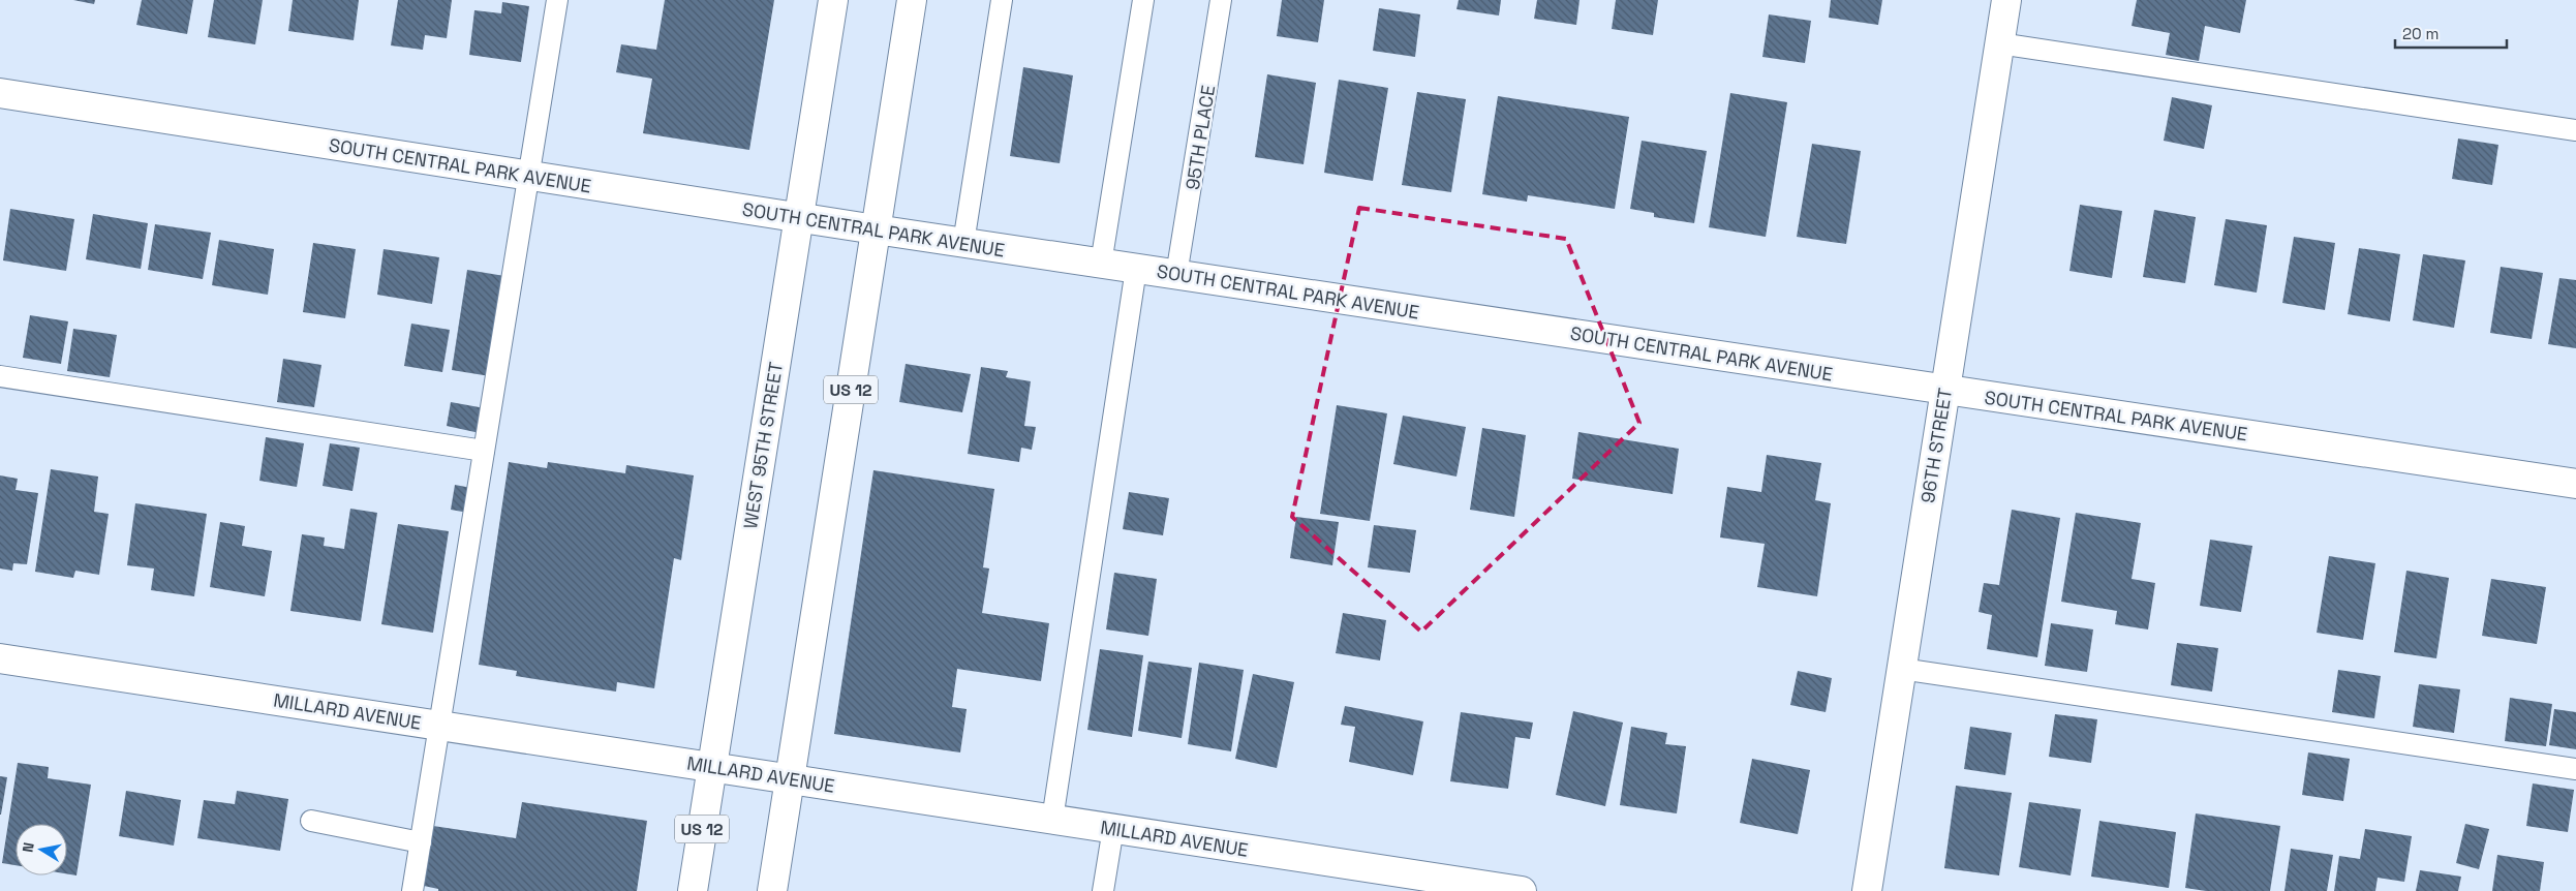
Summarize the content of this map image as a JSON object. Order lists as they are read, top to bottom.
{
  "streets": {
    "street": [
      "SOUTH CENTRAL PARK AVENUE",
      "US 12",
      "WEST 95TH STREET",
      "96TH STREET",
      "MILLARD AVENUE"
    ],
    "lane": ["95TH PLACE"]
  },
  "crossings": [
    ["95TH PLACE", "SOUTH CENTRAL PARK AVENUE"],
    ["SOUTH CENTRAL PARK AVENUE", "US 12"],
    ["SOUTH CENTRAL PARK AVENUE", "WEST 95TH STREET"],
    ["SOUTH CENTRAL PARK AVENUE", "96TH STREET"],
    ["US 12", "MILLARD AVENUE"],
    ["WEST 95TH STREET", "MILLARD AVENUE"]
  ],
  "scale_bar": "20 m",
  "north": "left"
}
